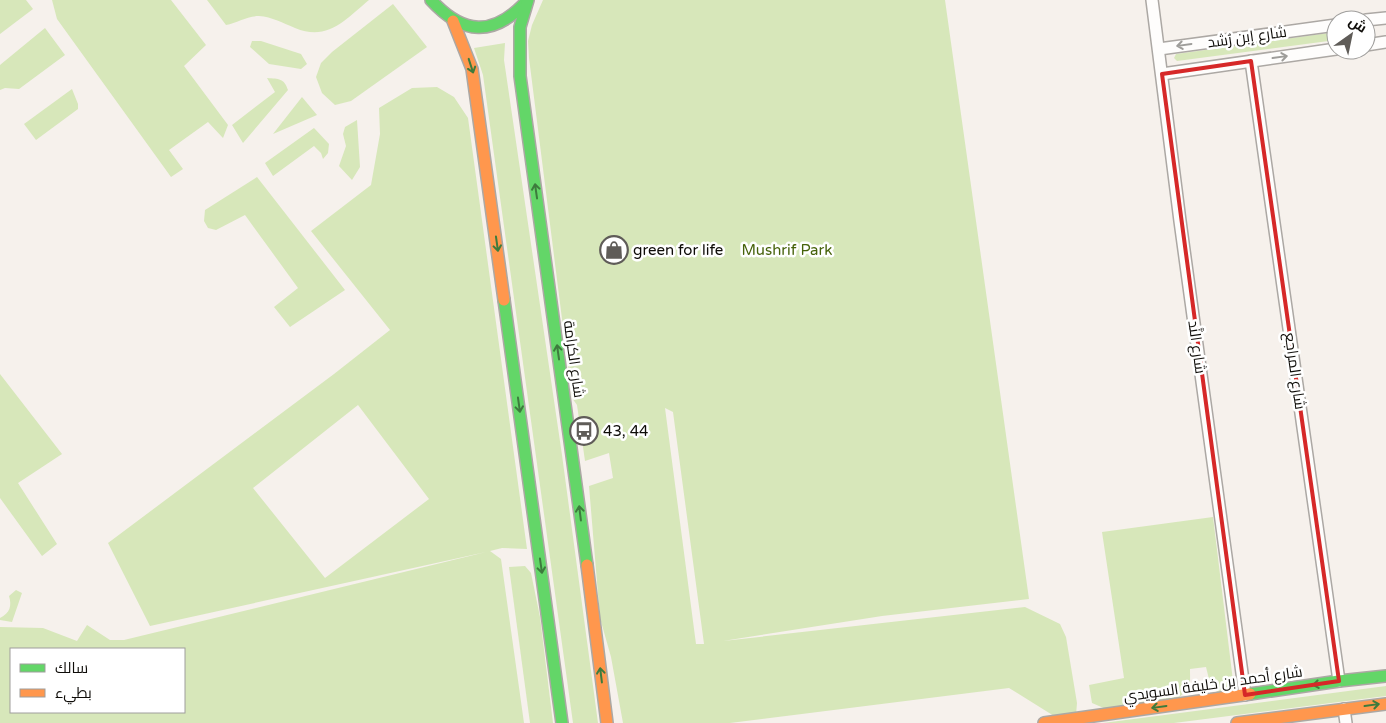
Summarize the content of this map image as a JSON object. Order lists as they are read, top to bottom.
{
  "streets": {
    "main road": ["شارع الكرامة", "شارع أحمد بن خليفة السويدي"],
    "street": ["شارع إبن رُشد", "شارع النَّد", "شارع المراجع"]
  },
  "crossings": [
    ["شارع إبن رُشد", "شارع النَّد"],
    ["شارع إبن رُشد", "شارع المراجع"],
    ["شارع النَّد", "شارع أحمد بن خليفة السويدي"],
    ["شارع المراجع", "شارع أحمد بن خليفة السويدي"]
  ],
  "parks": ["Mushrif Park"],
  "places": {
    "shop": ["green for life"],
    "bus stop": ["43, 44"]
  },
  "legend": ["سالك", "بطيء"],
  "north": "top right"
}
